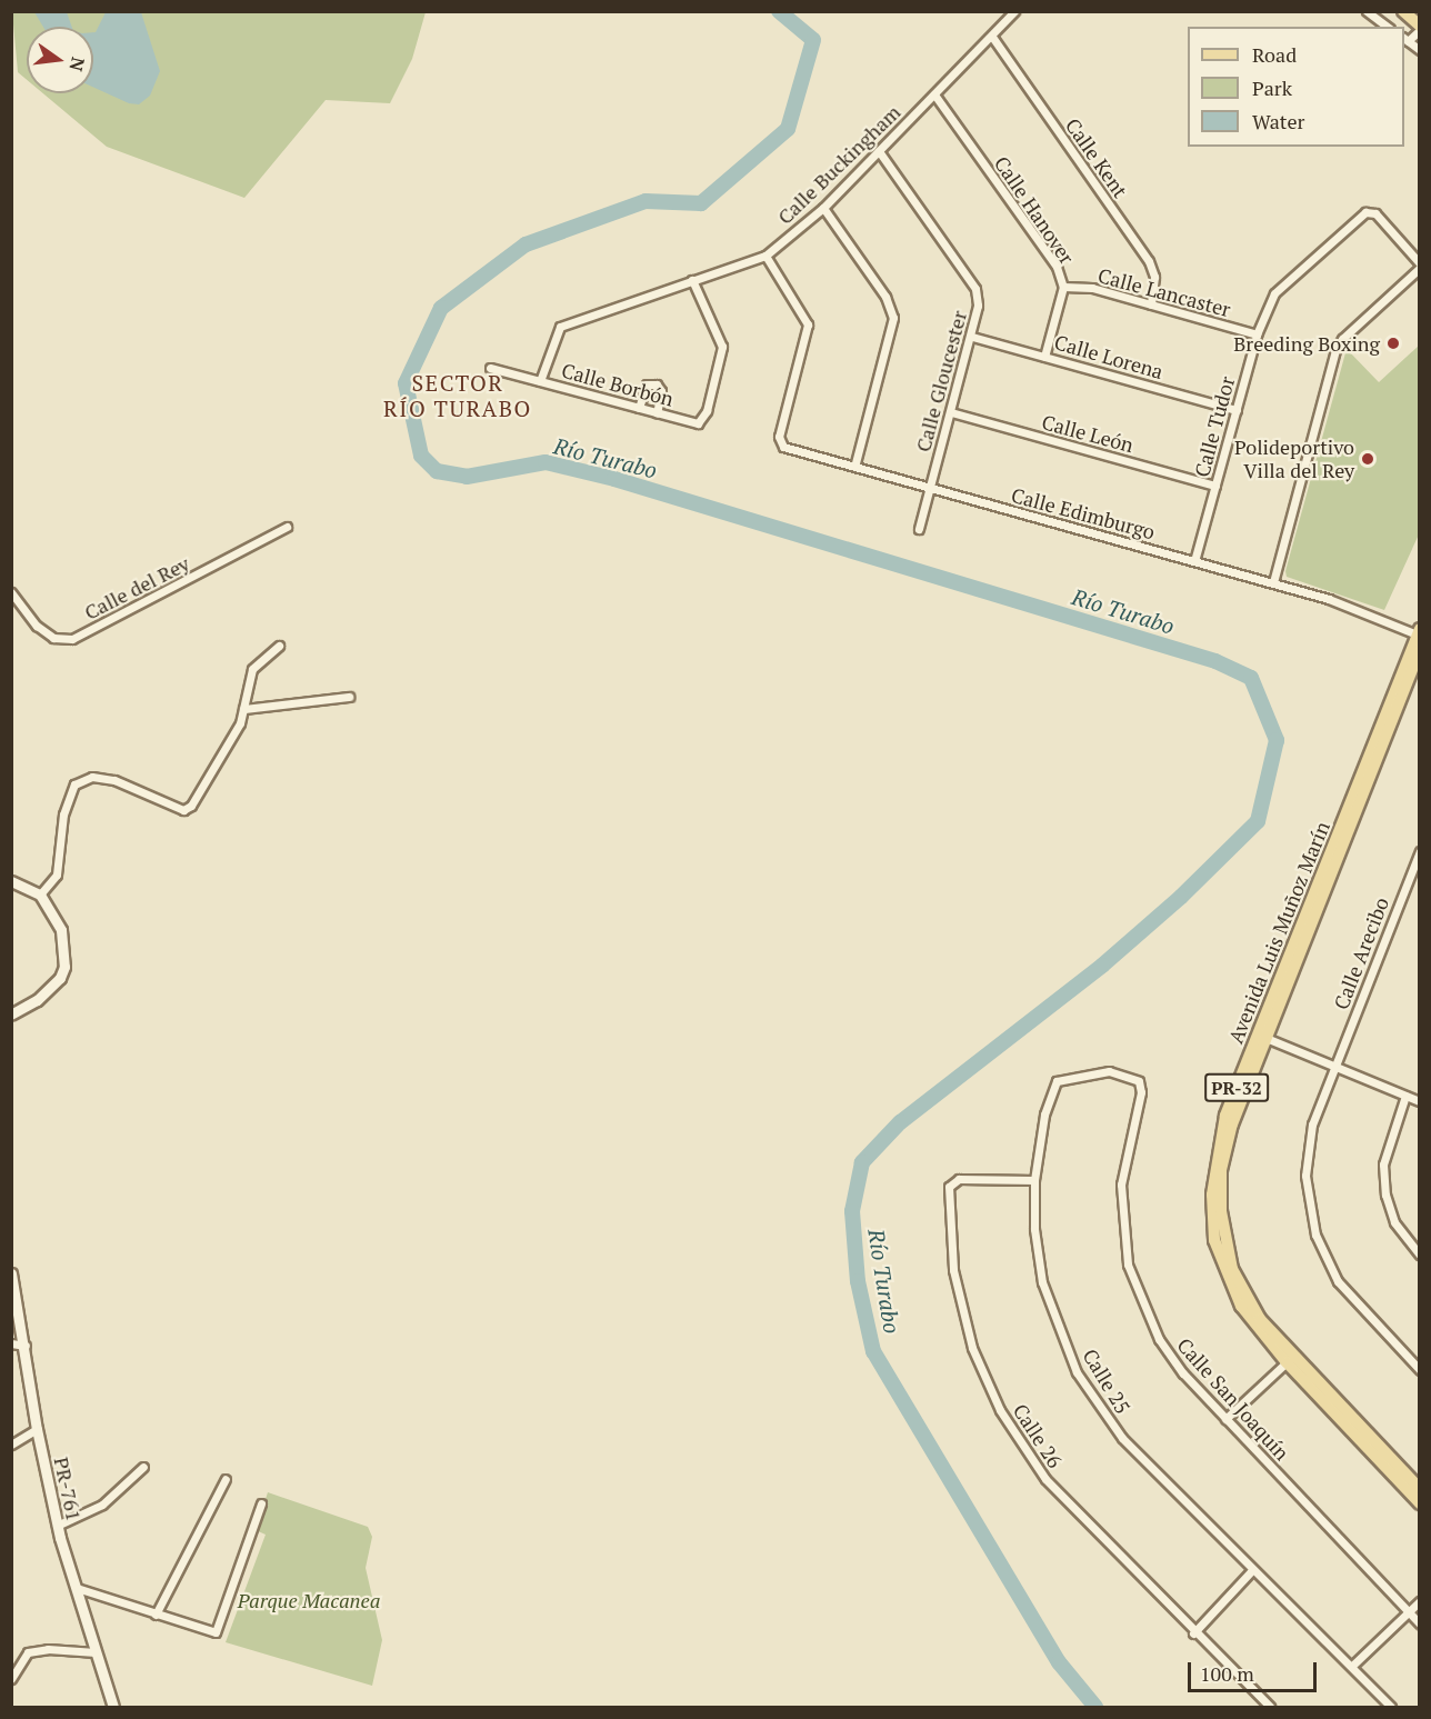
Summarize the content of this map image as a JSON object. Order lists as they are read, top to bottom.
{
  "streets": {
    "main road": ["Avenida Luis Muñoz Marín", "PR-32"],
    "street": [
      "Calle Kent",
      "Calle Buckingham",
      "Calle Hanover",
      "Calle Lancaster",
      "Calle Lorena",
      "Calle Gloucester",
      "Calle Borbón",
      "Calle Tudor",
      "Calle León",
      "Calle Edimburgo",
      "Calle del Rey",
      "Calle Arecibo",
      "Calle 25",
      "Calle San Joaquín",
      "Calle 26",
      "PR-761"
    ]
  },
  "crossings": [
    ["Calle Kent", "Calle Buckingham"],
    ["Calle Kent", "Calle Lancaster"],
    ["Calle Buckingham", "Calle Hanover"],
    ["Calle Buckingham", "Calle Gloucester"],
    ["Calle Buckingham", "Calle Borbón"],
    ["Calle Buckingham", "Calle Edimburgo"],
    ["Calle Hanover", "Calle Lancaster"],
    ["Calle Hanover", "Calle Lorena"],
    ["Calle Lancaster", "Calle Tudor"],
    ["Calle Lorena", "Calle Gloucester"],
    ["Calle Lorena", "Calle Tudor"],
    ["Calle Gloucester", "Calle León"],
    ["Calle Gloucester", "Calle Edimburgo"],
    ["Calle Tudor", "Calle León"],
    ["Calle Tudor", "Calle Edimburgo"],
    ["Calle Edimburgo", "Avenida Luis Muñoz Marín"],
    ["Calle 25", "Calle San Joaquín"],
    ["Calle 25", "Calle 26"]
  ],
  "districts": ["SECTOR RÍO TURABO"],
  "water": ["Río Turabo"],
  "parks": ["Parque Macanea"],
  "places": ["Breeding Boxing", "Polideportivo Villa del Rey"],
  "legend": ["Road", "Park", "Water"],
  "scale_bar": "100 m",
  "north": "right"
}
